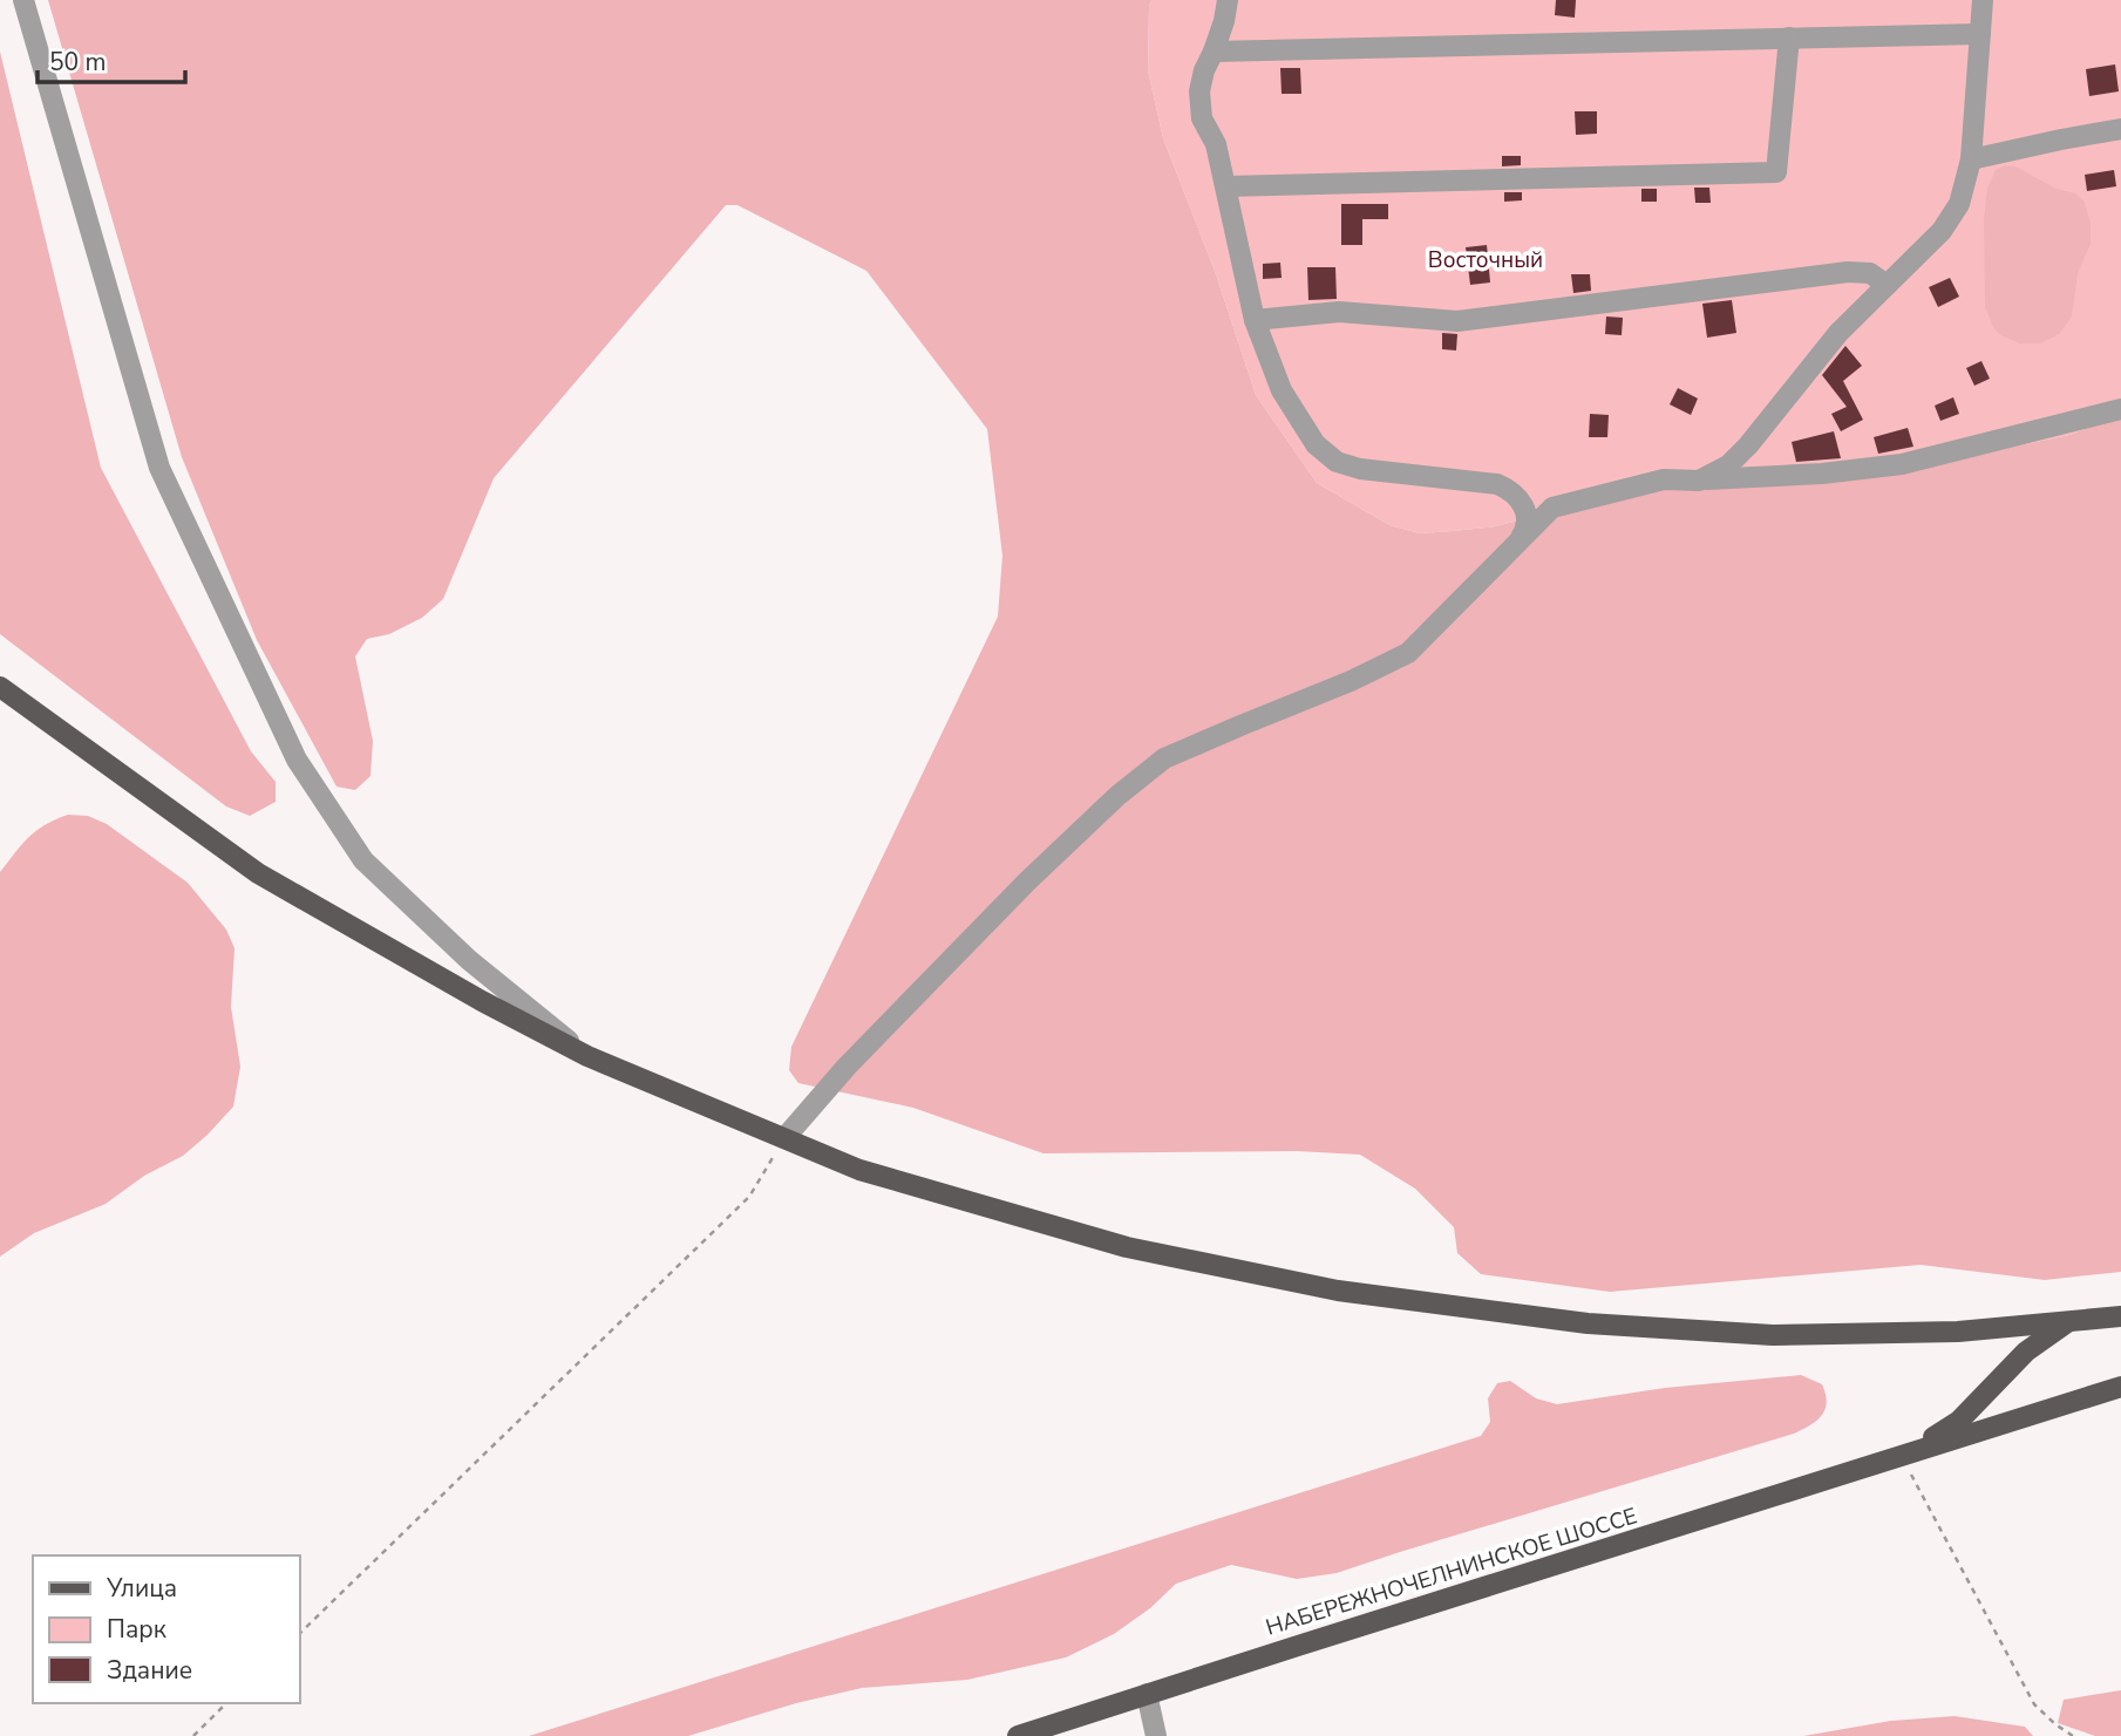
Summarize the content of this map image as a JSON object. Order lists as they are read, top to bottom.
{
  "streets": {
    "main road": ["НАБЕРЕЖНОЧЕЛНИНСКОЕ ШОССЕ"]
  },
  "parks": ["Восточный"],
  "legend": ["Улица", "Парк", "Здание"],
  "scale_bar": "50 m"
}
